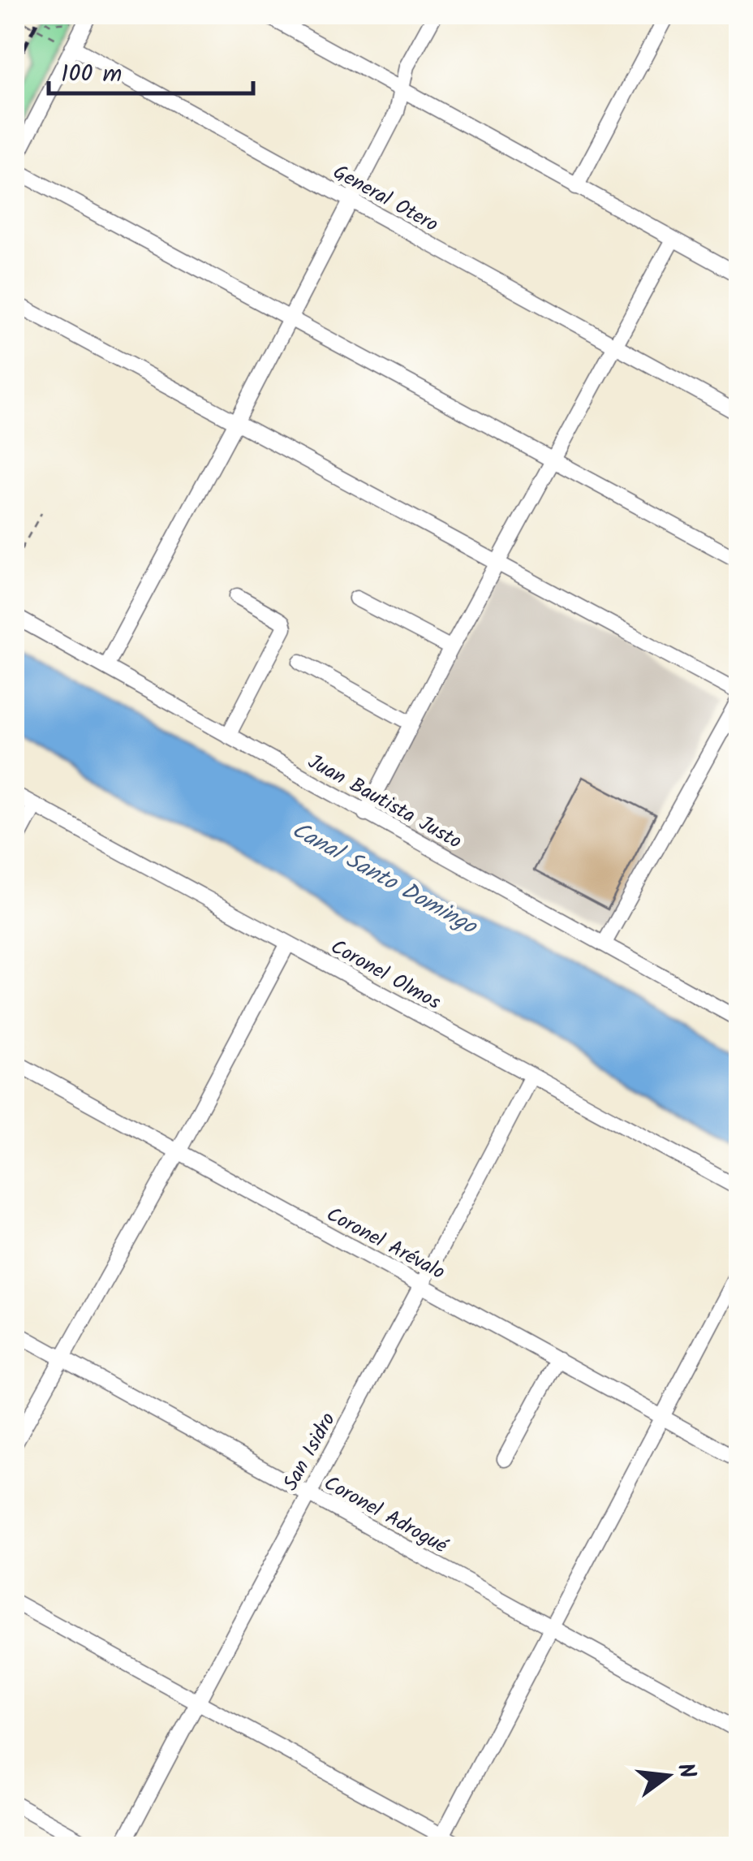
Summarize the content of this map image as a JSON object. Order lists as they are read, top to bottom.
{
  "streets": {
    "street": [
      "General Otero",
      "Juan Bautista Justo",
      "Coronel Olmos",
      "Coronel Arévalo",
      "San Isidro",
      "Coronel Adrogué"
    ]
  },
  "crossings": [
    ["Coronel Olmos", "San Isidro"],
    ["Coronel Arévalo", "San Isidro"],
    ["San Isidro", "Coronel Adrogué"]
  ],
  "water": ["Canal Santo Domingo"],
  "scale_bar": "100 m",
  "north": "right"
}
